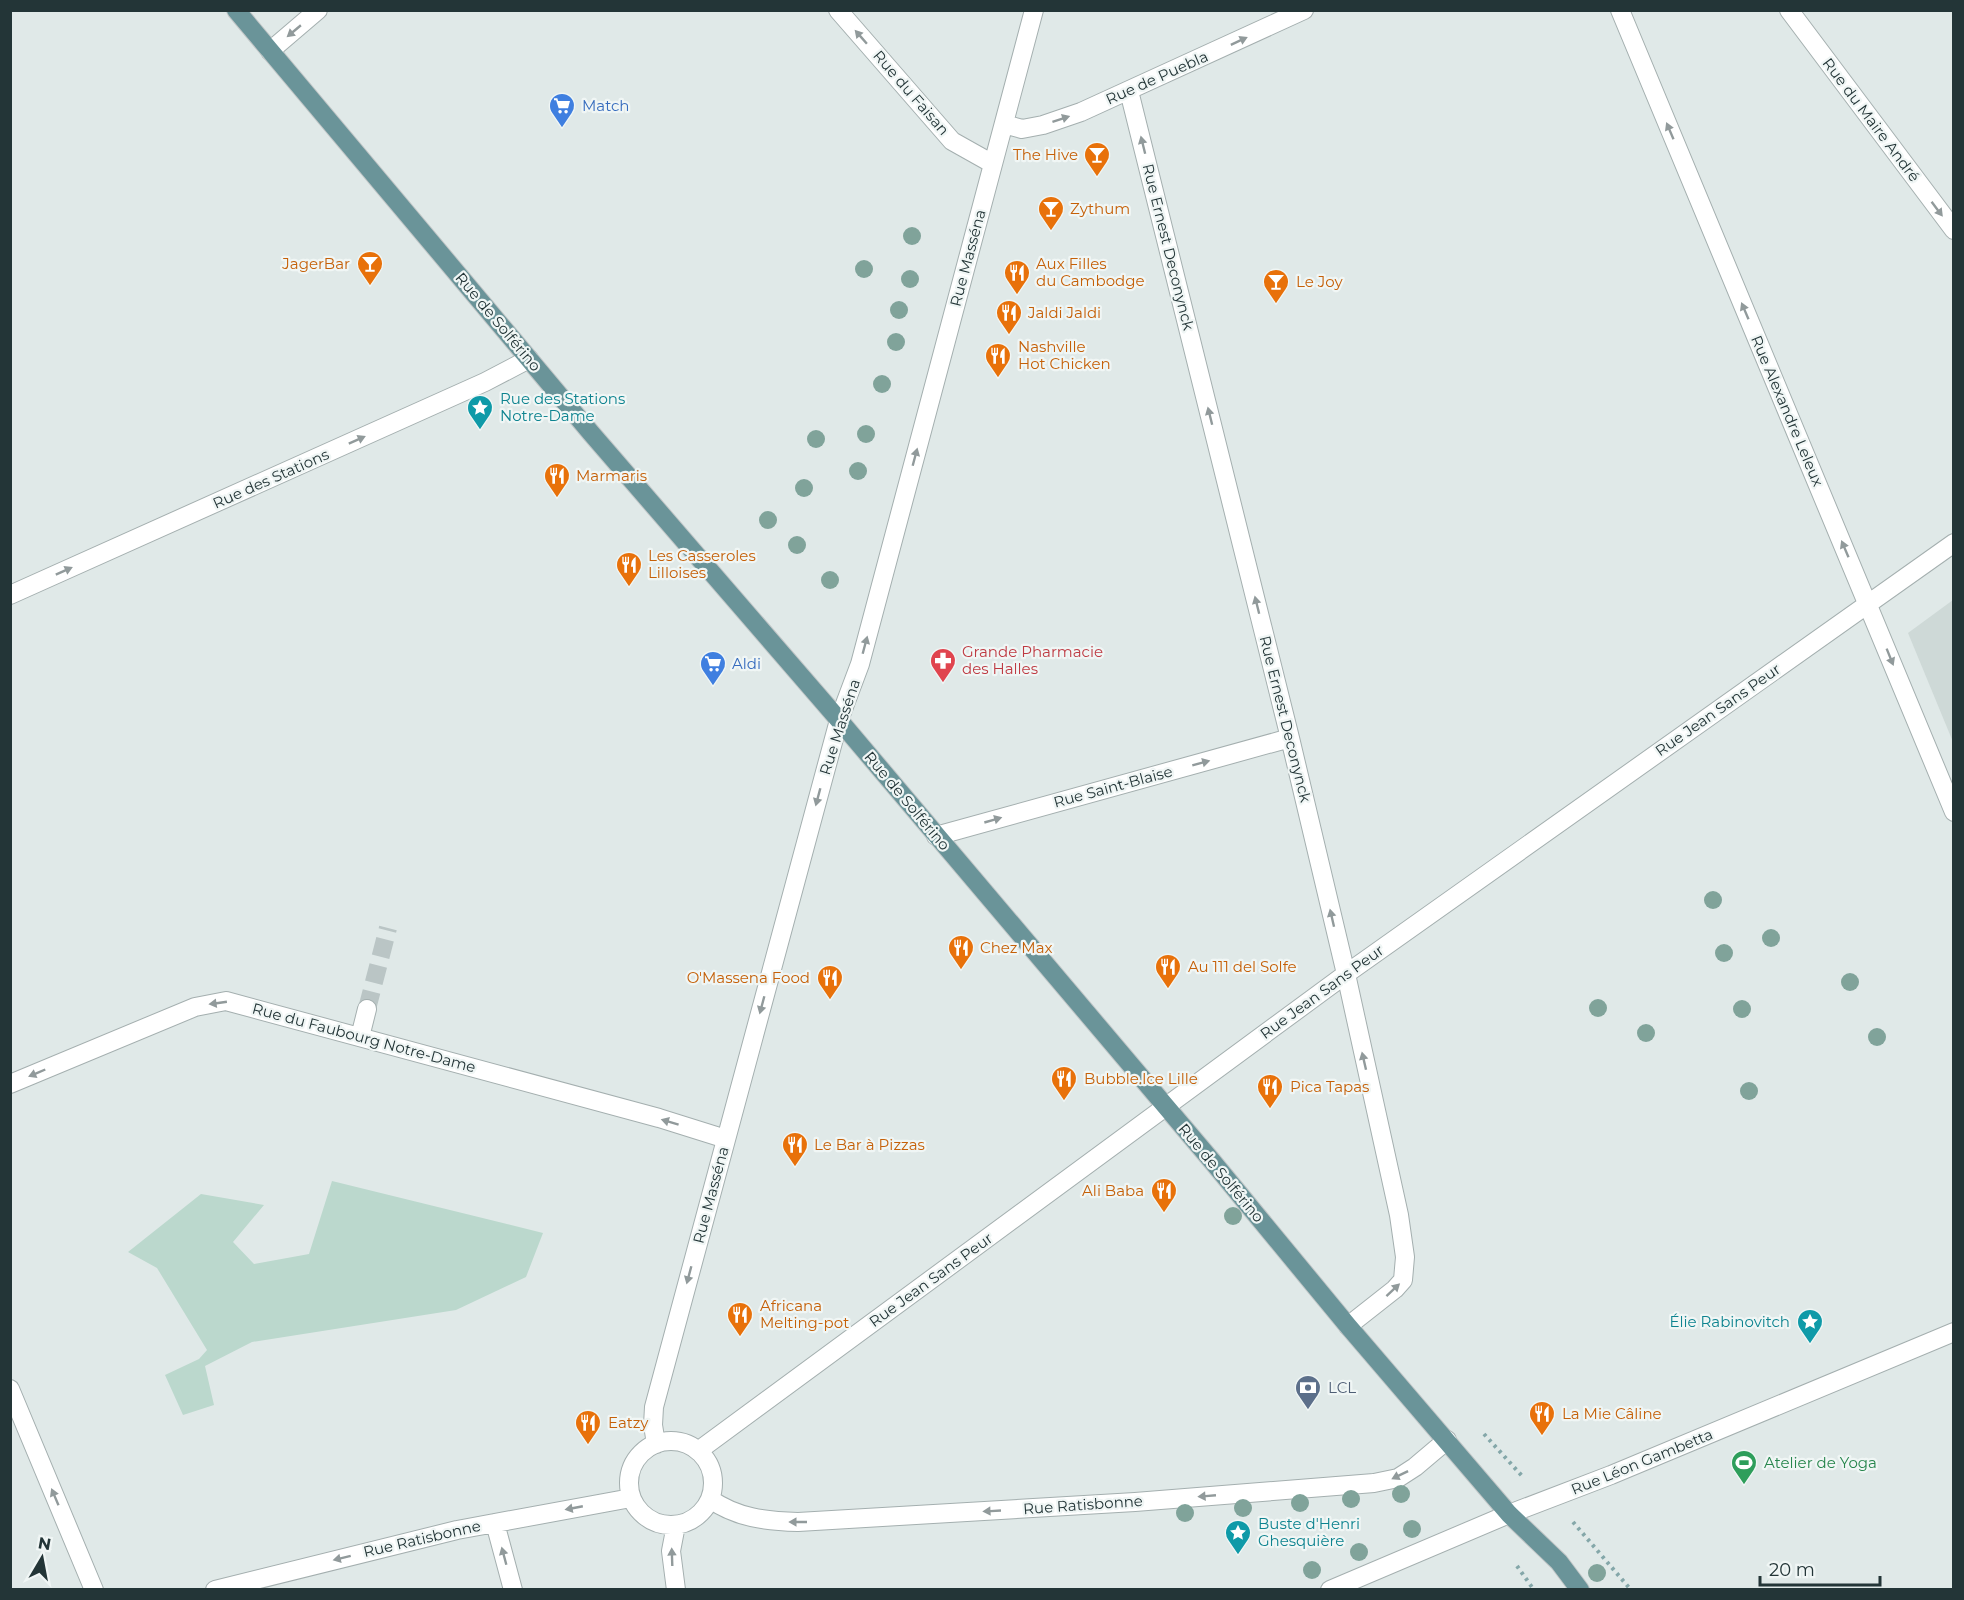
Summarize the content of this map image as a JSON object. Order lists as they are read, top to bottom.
{
  "streets": {
    "main road": ["Rue de Solférino"],
    "street": [
      "Rue de Puebla",
      "Rue du Faisan",
      "Rue du Maire André",
      "Rue Ernest Deconynck",
      "Rue Masséna",
      "Rue Alexandre Leleux",
      "Rue des Stations",
      "Rue Jean Sans Peur",
      "Rue Saint-Blaise",
      "Rue du Faubourg Notre-Dame",
      "Rue Léon Gambetta",
      "Rue Ratisbonne"
    ]
  },
  "crossings": [
    ["Rue de Puebla", "Rue Ernest Deconynck"],
    ["Rue de Puebla", "Rue Masséna"],
    ["Rue du Faisan", "Rue Masséna"],
    ["Rue Ernest Deconynck", "Rue de Solférino"],
    ["Rue Ernest Deconynck", "Rue Jean Sans Peur"],
    ["Rue Ernest Deconynck", "Rue Saint-Blaise"],
    ["Rue Masséna", "Rue de Solférino"],
    ["Rue Masséna", "Rue Jean Sans Peur"],
    ["Rue Masséna", "Rue du Faubourg Notre-Dame"],
    ["Rue Masséna", "Rue Ratisbonne"],
    ["Rue de Solférino", "Rue des Stations"],
    ["Rue de Solférino", "Rue Jean Sans Peur"],
    ["Rue de Solférino", "Rue Saint-Blaise"],
    ["Rue de Solférino", "Rue Léon Gambetta"],
    ["Rue de Solférino", "Rue Ratisbonne"],
    ["Rue Alexandre Leleux", "Rue Jean Sans Peur"],
    ["Rue Jean Sans Peur", "Rue Ratisbonne"]
  ],
  "one_way": [
    "Rue de Puebla",
    "Rue du Faisan",
    "Rue du Maire André",
    "Rue Ernest Deconynck",
    "Rue des Stations",
    "Rue Saint-Blaise",
    "Rue du Faubourg Notre-Dame",
    "Rue Ratisbonne"
  ],
  "places": {
    "supermarket": ["Match", "Aldi"],
    "bar": [
      "The Hive",
      "Zythum",
      "JagerBar",
      "Le Joy"
    ],
    "restaurant": [
      "Aux Filles du Cambodge",
      "Jaldi Jaldi",
      "Nashville Hot Chicken",
      "Marmaris",
      "Les Casseroles Lilloises",
      "Chez Max",
      "Au 111 del Solfe",
      "O'Massena Food",
      "Bubble.Ice Lille",
      "Pica Tapas",
      "Le Bar à Pizzas",
      "Ali Baba",
      "Africana Melting-pot",
      "La Mie Câline",
      "Eatzy"
    ],
    "place": ["Rue des Stations Notre-Dame", "Élie Rabinovitch", "Buste d'Henri Ghesquière"],
    "pharmacy": ["Grande Pharmacie des Halles"],
    "bank": ["LCL"],
    "sports": ["Atelier de Yoga"]
  },
  "scale_bar": "20 m",
  "north": "top"
}
